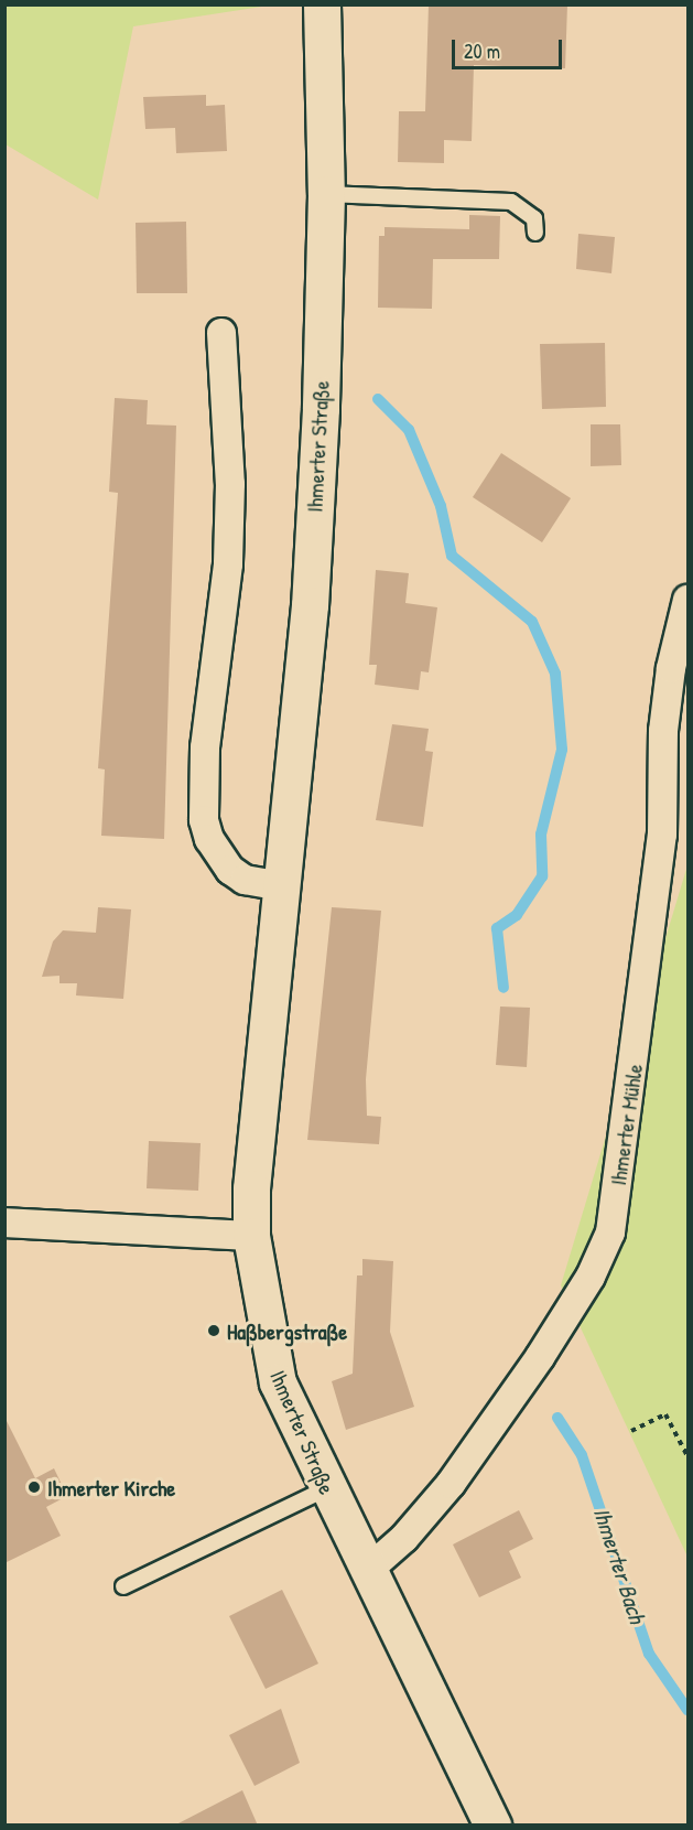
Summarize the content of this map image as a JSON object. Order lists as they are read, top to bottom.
{
  "streets": {
    "main road": ["Ihmerter Straße"],
    "street": ["Ihmerter Mühle"]
  },
  "crossings": [
    ["Ihmerter Straße", "Ihmerter Mühle"]
  ],
  "water": ["Ihmerter Bach"],
  "places": ["Haßbergstraße", "Ihmerter Kirche"],
  "scale_bar": "20 m"
}
